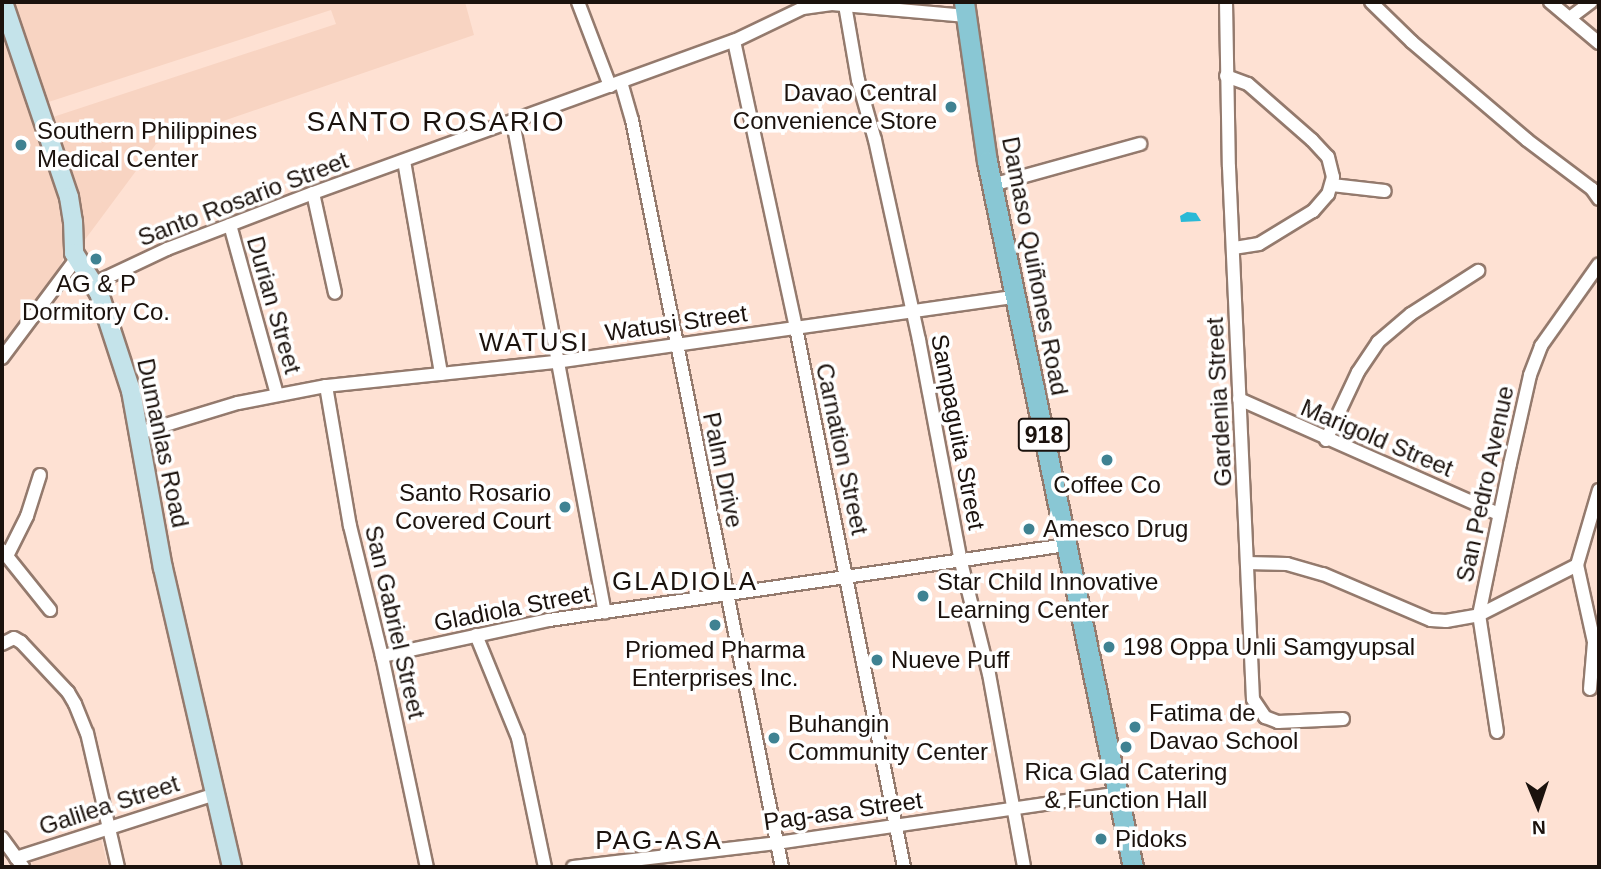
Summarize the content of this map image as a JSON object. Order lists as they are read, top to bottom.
{
  "streets": {
    "main road": ["Damaso Quiñones Road", "918", "Dumanlas Road"],
    "street": [
      "Santo Rosario Street",
      "Durian Street",
      "Watusi Street",
      "Gardenia Street",
      "Sampaguita Street",
      "Marigold Street",
      "Carnation Street",
      "Palm Drive",
      "San Pedro Avenue",
      "Gladiola Street",
      "San Gabriel Street",
      "Galilea Street",
      "Pag-asa Street"
    ]
  },
  "crossings": [
    ["Santo Rosario Street", "Damaso Quiñones Road"],
    ["Santo Rosario Street", "Durian Street"],
    ["Santo Rosario Street", "Sampaguita Street"],
    ["Santo Rosario Street", "Dumanlas Road"],
    ["Santo Rosario Street", "Carnation Street"],
    ["Santo Rosario Street", "Palm Drive"],
    ["Damaso Quiñones Road", "Watusi Street"],
    ["Damaso Quiñones Road", "Gladiola Street"],
    ["Damaso Quiñones Road", "Pag-asa Street"],
    ["Durian Street", "Watusi Street"],
    ["Watusi Street", "Sampaguita Street"],
    ["Watusi Street", "Dumanlas Road"],
    ["Watusi Street", "Carnation Street"],
    ["Watusi Street", "Palm Drive"],
    ["Watusi Street", "San Gabriel Street"],
    ["Gardenia Street", "Marigold Street"],
    ["Sampaguita Street", "Gladiola Street"],
    ["Sampaguita Street", "Pag-asa Street"],
    ["Marigold Street", "San Pedro Avenue"],
    ["Dumanlas Road", "Galilea Street"],
    ["Carnation Street", "Gladiola Street"],
    ["Carnation Street", "Pag-asa Street"],
    ["Palm Drive", "Gladiola Street"],
    ["Palm Drive", "Pag-asa Street"],
    ["Gladiola Street", "San Gabriel Street"]
  ],
  "districts": [
    "SANTO ROSARIO",
    "WATUSI",
    "GLADIOLA",
    "PAG-ASA"
  ],
  "places": [
    "Davao Central Convenience Store",
    "Southern Philippines Medical Center",
    "AG & P Dormitory Co.",
    "Coffee Co",
    "Santo Rosario Covered Court",
    "Amesco Drug",
    "Star Child Innovative Learning Center",
    "Priomed Pharma Enterprises Inc.",
    "198 Oppa Unli Samgyupsal",
    "Nueve Puff",
    "Fatima de Davao School",
    "Buhangin Community Center",
    "Rica Glad Catering & Function Hall",
    "Pidoks"
  ],
  "north": "bottom"
}
